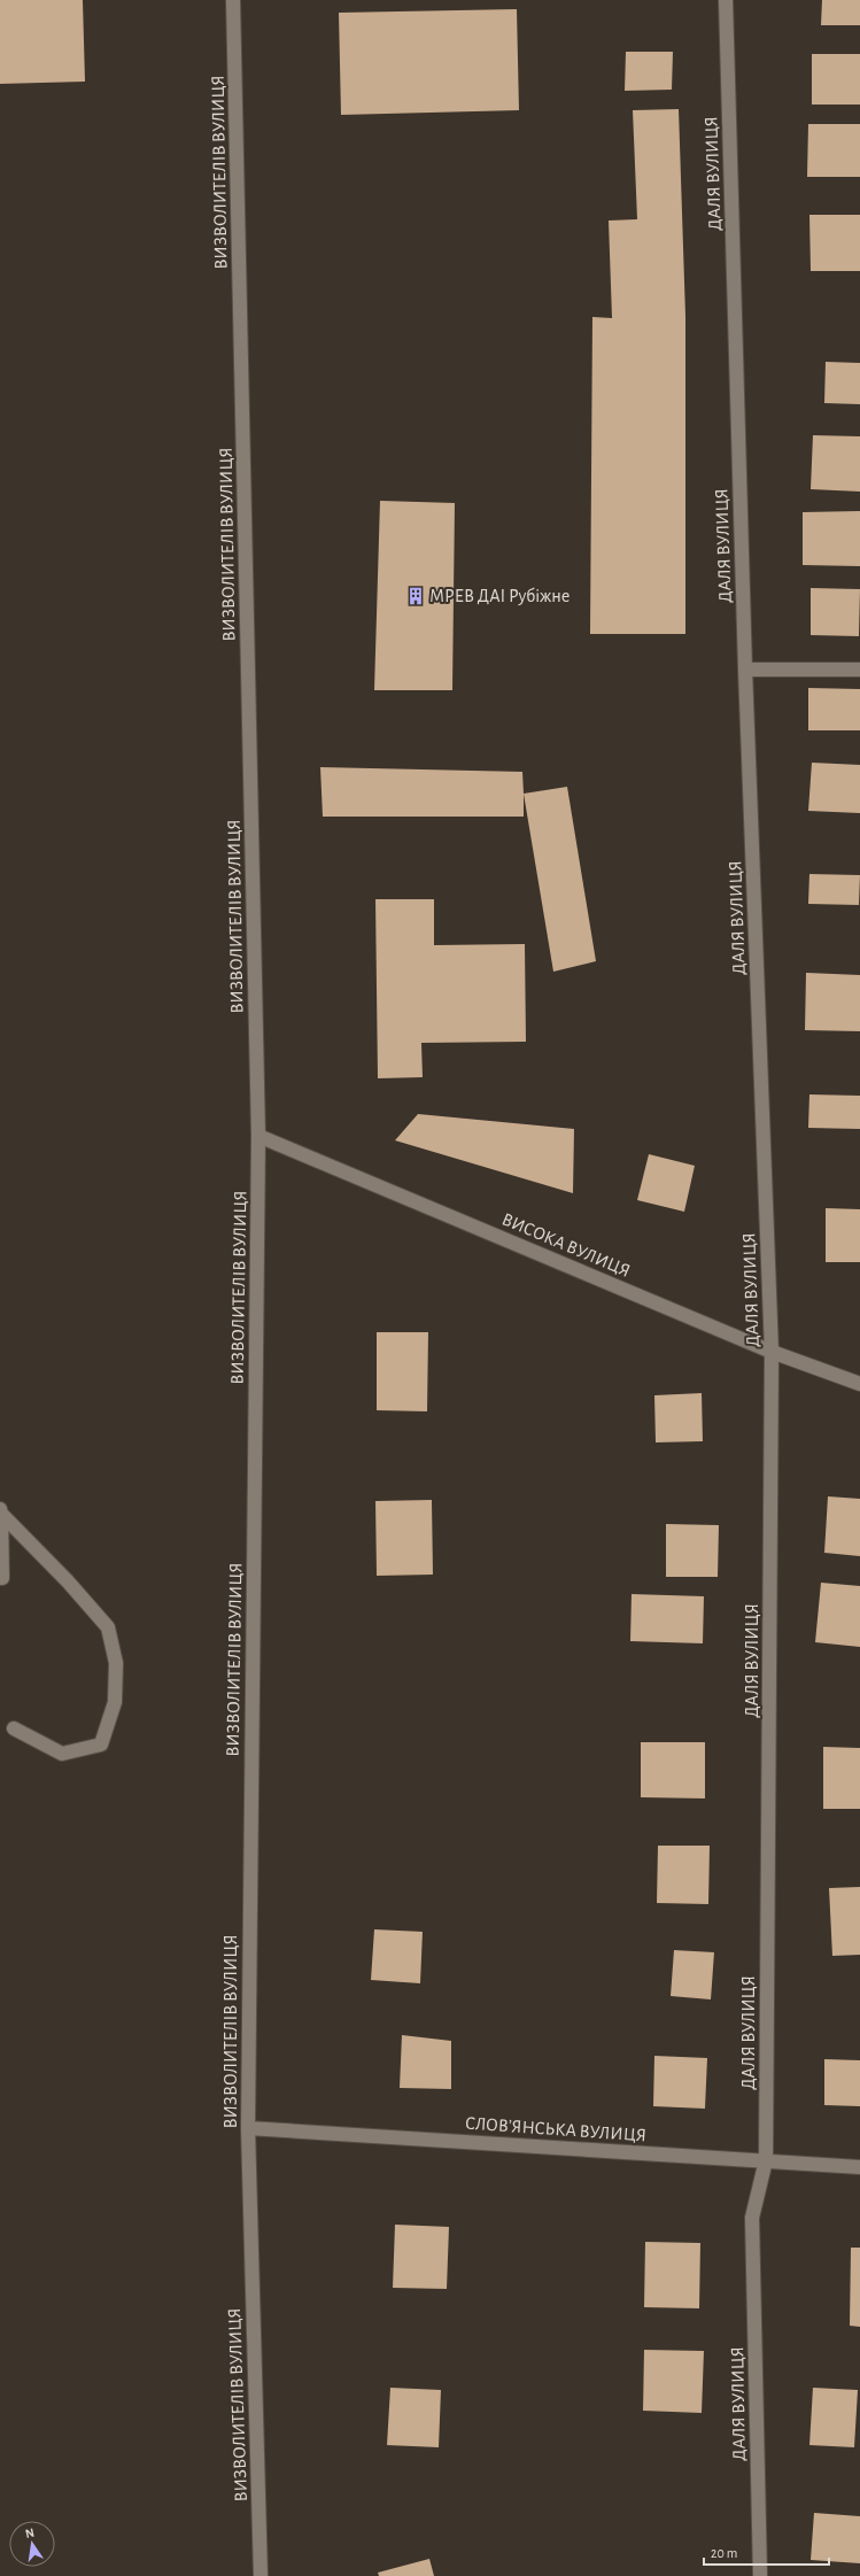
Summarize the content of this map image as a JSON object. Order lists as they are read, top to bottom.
{
  "streets": {
    "street": [
      "ВИЗВОЛИТЕЛІВ ВУЛИЦЯ",
      "ДАЛЯ ВУЛИЦЯ",
      "ВИСОКА ВУЛИЦЯ",
      "СЛОВ’ЯНСЬКА ВУЛИЦЯ"
    ]
  },
  "crossings": [
    ["ВИЗВОЛИТЕЛІВ ВУЛИЦЯ", "ВИСОКА ВУЛИЦЯ"],
    ["ВИЗВОЛИТЕЛІВ ВУЛИЦЯ", "СЛОВ’ЯНСЬКА ВУЛИЦЯ"],
    ["ДАЛЯ ВУЛИЦЯ", "ВИСОКА ВУЛИЦЯ"],
    ["ДАЛЯ ВУЛИЦЯ", "СЛОВ’ЯНСЬКА ВУЛИЦЯ"]
  ],
  "places": {
    "building": ["МРЕВ ДАІ Рубіжне"]
  },
  "scale_bar": "20 m",
  "north": "top"
}
